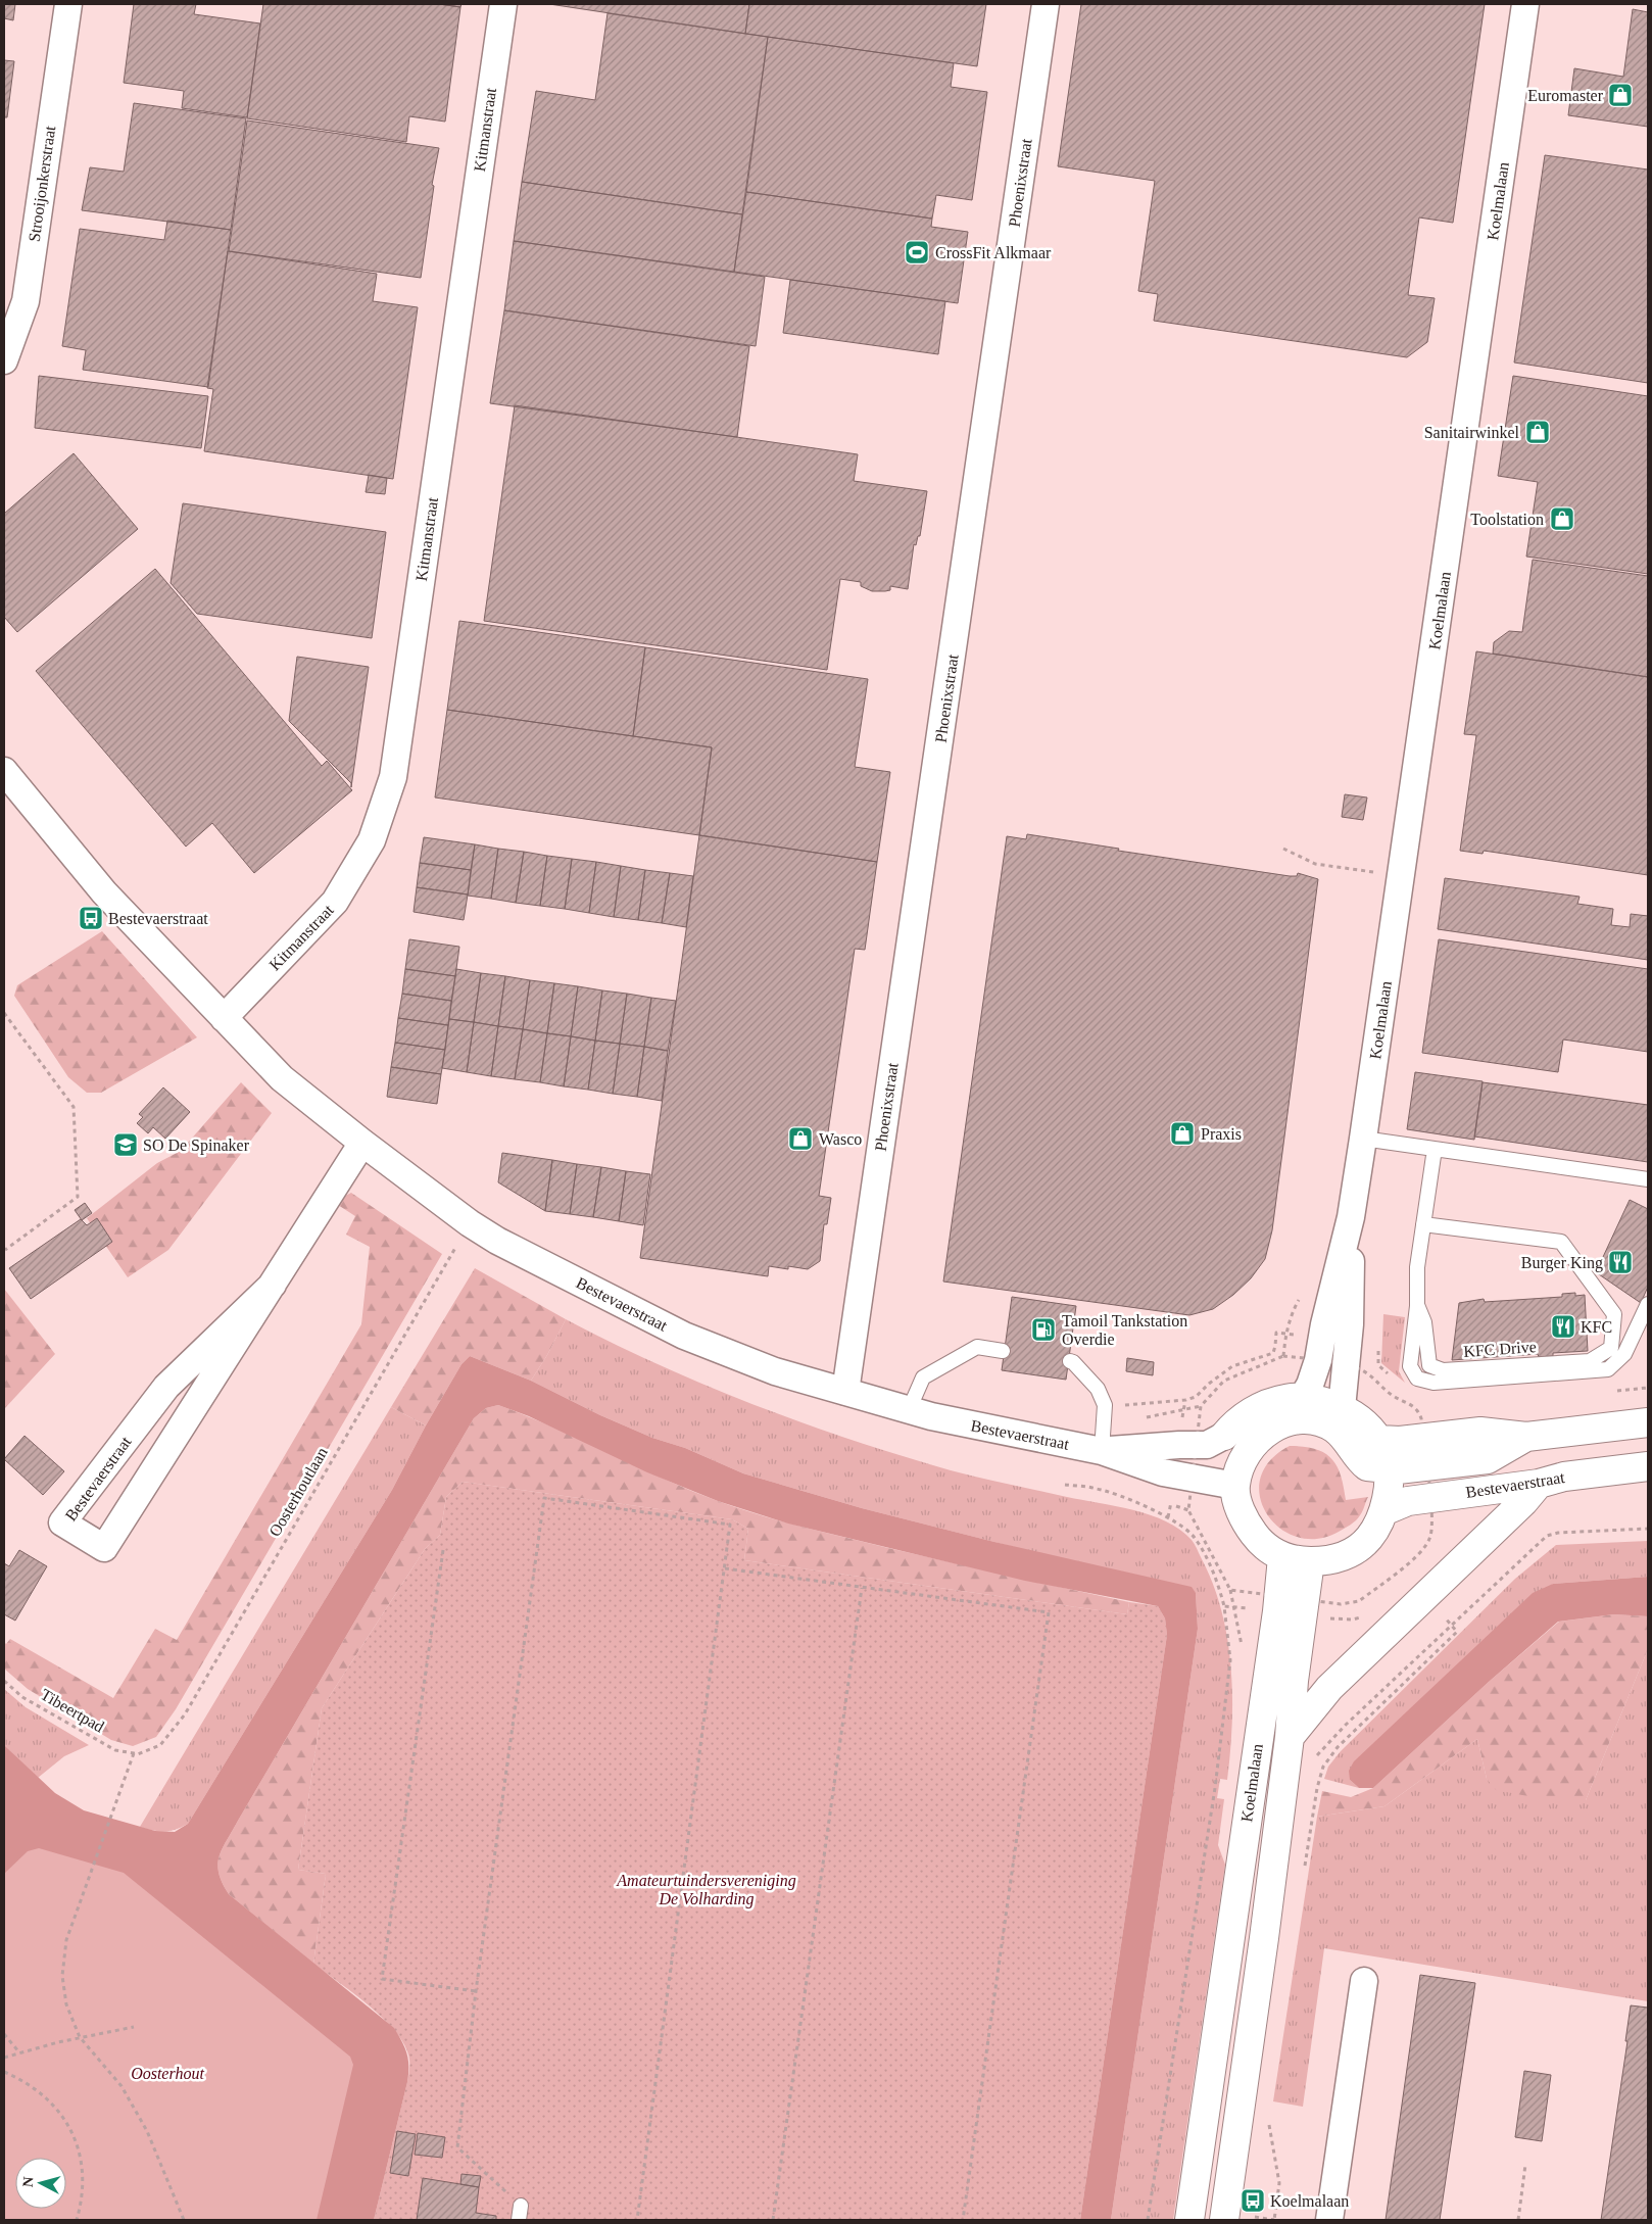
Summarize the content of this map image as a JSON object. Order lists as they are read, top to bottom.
{
  "streets": {
    "street": [
      "Kitmanstraat",
      "Phoenixstraat",
      "Strooijonkerstraat",
      "Koelmalaan",
      "Bestevaerstraat"
    ],
    "lane": ["KFC Drive"],
    "path": ["Oosterhoutlaan", "Tibeertpad"]
  },
  "crossings": [
    ["Kitmanstraat", "Bestevaerstraat"],
    ["Phoenixstraat", "Bestevaerstraat"],
    ["Koelmalaan", "Bestevaerstraat"],
    ["Bestevaerstraat", "Oosterhoutlaan"],
    ["Oosterhoutlaan", "Tibeertpad"]
  ],
  "parks": ["Amateurtuindersvereniging De Volharding", "Oosterhout"],
  "places": {
    "shop": [
      "Euromaster",
      "Sanitairwinkel",
      "Toolstation",
      "Praxis",
      "Wasco"
    ],
    "sports": ["CrossFit Alkmaar"],
    "bus stop": ["Bestevaerstraat", "Koelmalaan"],
    "school or university": ["SO De Spinaker"],
    "restaurant": ["Burger King", "KFC"],
    "fuel station": ["Tamoil Tankstation Overdie"]
  },
  "north": "left"
}
